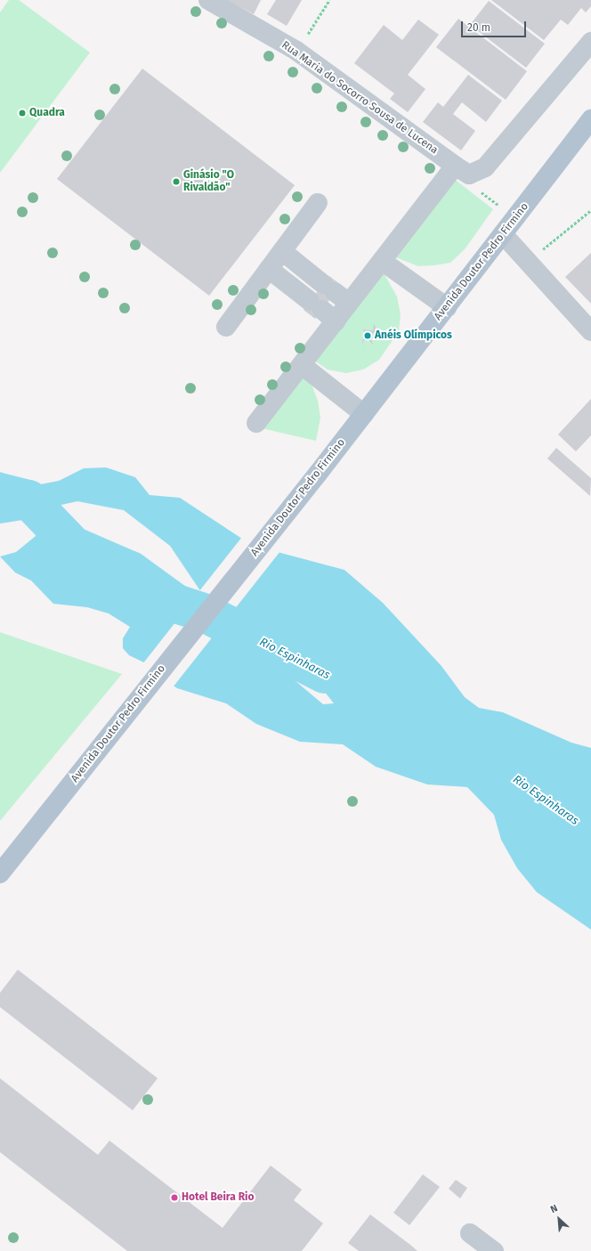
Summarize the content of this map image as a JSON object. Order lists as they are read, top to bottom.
{
  "streets": {
    "main road": ["Avenida Doutor Pedro Firmino"],
    "street": ["Rua Maria do Socorro Sousa de Lucena"]
  },
  "water": ["Rio Espinharas"],
  "places": [
    "Quadra",
    "Ginásio \"O Rivaldão\"",
    "Anéis Olímpicos",
    "Hotel Beira Rio"
  ],
  "scale_bar": "20 m",
  "north": "top left"
}
